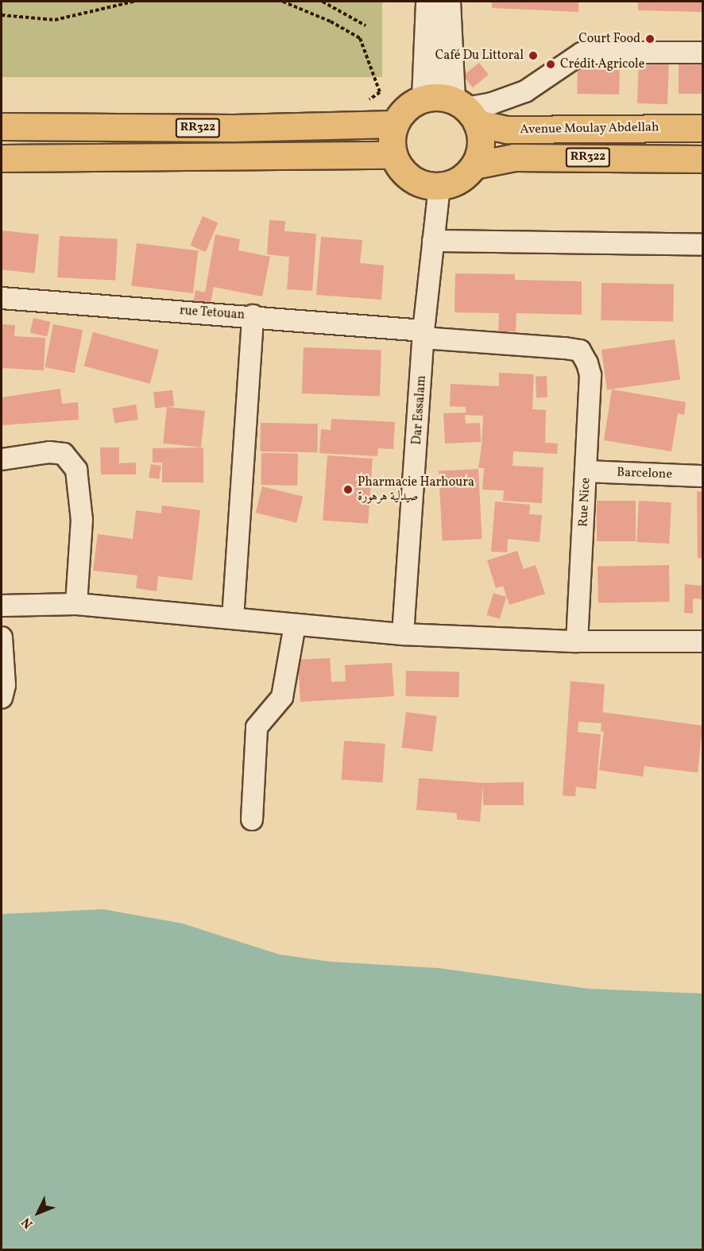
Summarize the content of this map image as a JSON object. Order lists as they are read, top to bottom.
{
  "streets": {
    "main road": ["RR322", "Avenue Moulay Abdellah"],
    "street": [
      "rue Tetouan",
      "Dar Essalam",
      "Barcelone",
      "Rue Nice"
    ]
  },
  "crossings": [
    ["RR322", "Avenue Moulay Abdellah"],
    ["RR322", "Dar Essalam"],
    ["Avenue Moulay Abdellah", "Dar Essalam"],
    ["rue Tetouan", "Dar Essalam"],
    ["rue Tetouan", "Rue Nice"],
    ["Barcelone", "Rue Nice"]
  ],
  "places": [
    "Court Food",
    "Café Du Littoral",
    "Crédit Agricole",
    "Pharmacie Harhoura صيدلية هرهورة"
  ],
  "north": "bottom left"
}
